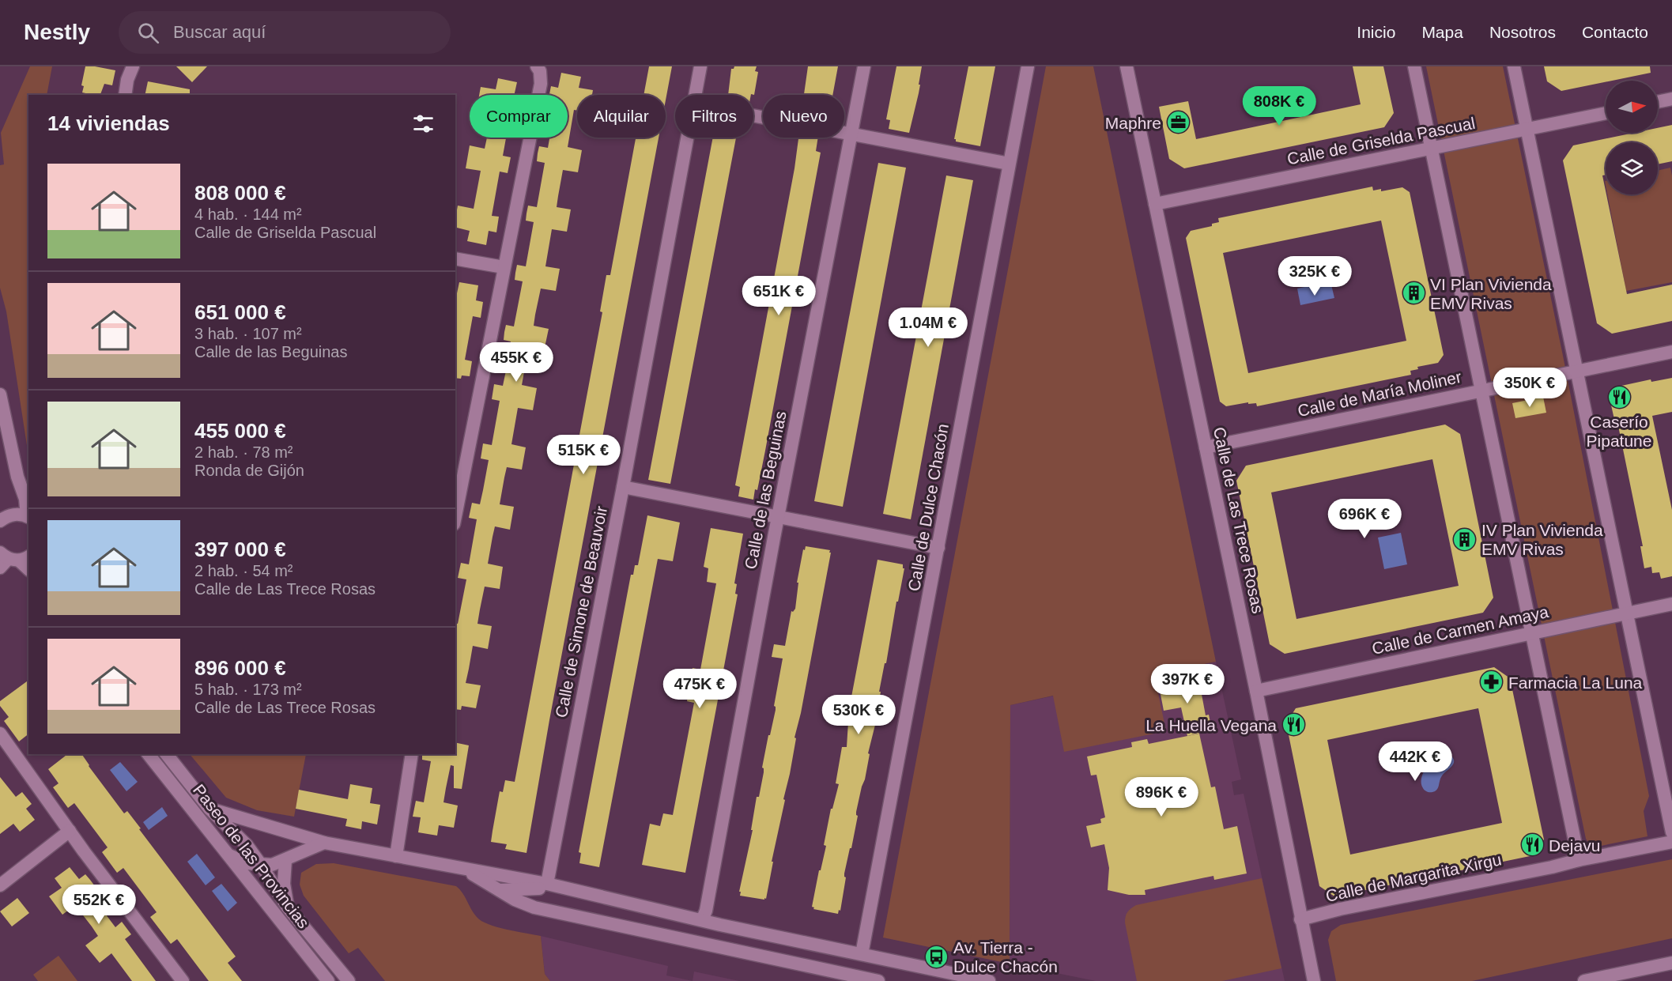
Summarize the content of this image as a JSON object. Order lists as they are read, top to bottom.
{
  "streets": {
    "street": [
      "Calle de Griselda Pascual",
      "Calle de María Moliner",
      "Calle de las Beguinas",
      "Calle de Dulce Chacón",
      "Calle de Las Trece Rosas",
      "Calle de Simone de Beauvoir",
      "Calle de Carmen Amaya",
      "Paseo de las Provincias",
      "Calle de Margarita Xirgu"
    ]
  },
  "crossings": [
    ["Calle de Griselda Pascual", "Calle de Las Trece Rosas"],
    ["Calle de María Moliner", "Calle de Las Trece Rosas"],
    ["Calle de Las Trece Rosas", "Calle de Carmen Amaya"],
    ["Calle de Las Trece Rosas", "Calle de Margarita Xirgu"]
  ],
  "places": {
    "office": ["Maphre"],
    "building": ["VI Plan Vivienda EMV Rivas", "IV Plan Vivienda EMV Rivas"],
    "restaurant": ["Caserío Pipatune", "La Huella Vegana", "Dejavu"],
    "pharmacy": ["Farmacia La Luna"],
    "bus stop": ["Av. Tierra - Dulce Chacón"]
  },
  "north": "right",
  "page": {
    "header": "Nestly",
    "search": "Buscar aquí",
    "nav": [
      "Inicio",
      "Mapa",
      "Nosotros",
      "Contacto"
    ],
    "price": [
      "808K €",
      "325K €",
      "651K €",
      "1.04M €",
      "455K €",
      "350K €",
      "515K €",
      "696K €",
      "397K €",
      "475K €",
      "530K €",
      "442K €",
      "896K €",
      "552K €"
    ],
    "chip": [
      "Comprar",
      "Alquilar",
      "Filtros",
      "Nuevo"
    ],
    "heading": "14 viviendas",
    "list": [
      {
        "name": "808 000 €",
        "note": "4 hab. · 144 m² · Calle de Griselda Pascual"
      },
      {
        "name": "651 000 €",
        "note": "3 hab. · 107 m² · Calle de las Beguinas"
      },
      {
        "name": "455 000 €",
        "note": "2 hab. · 78 m² · Ronda de Gijón"
      },
      {
        "name": "397 000 €",
        "note": "2 hab. · 54 m² · Calle de Las Trece Rosas"
      },
      {
        "name": "896 000 €",
        "note": "5 hab. · 173 m² · Calle de Las Trece Rosas"
      }
    ]
  }
}
